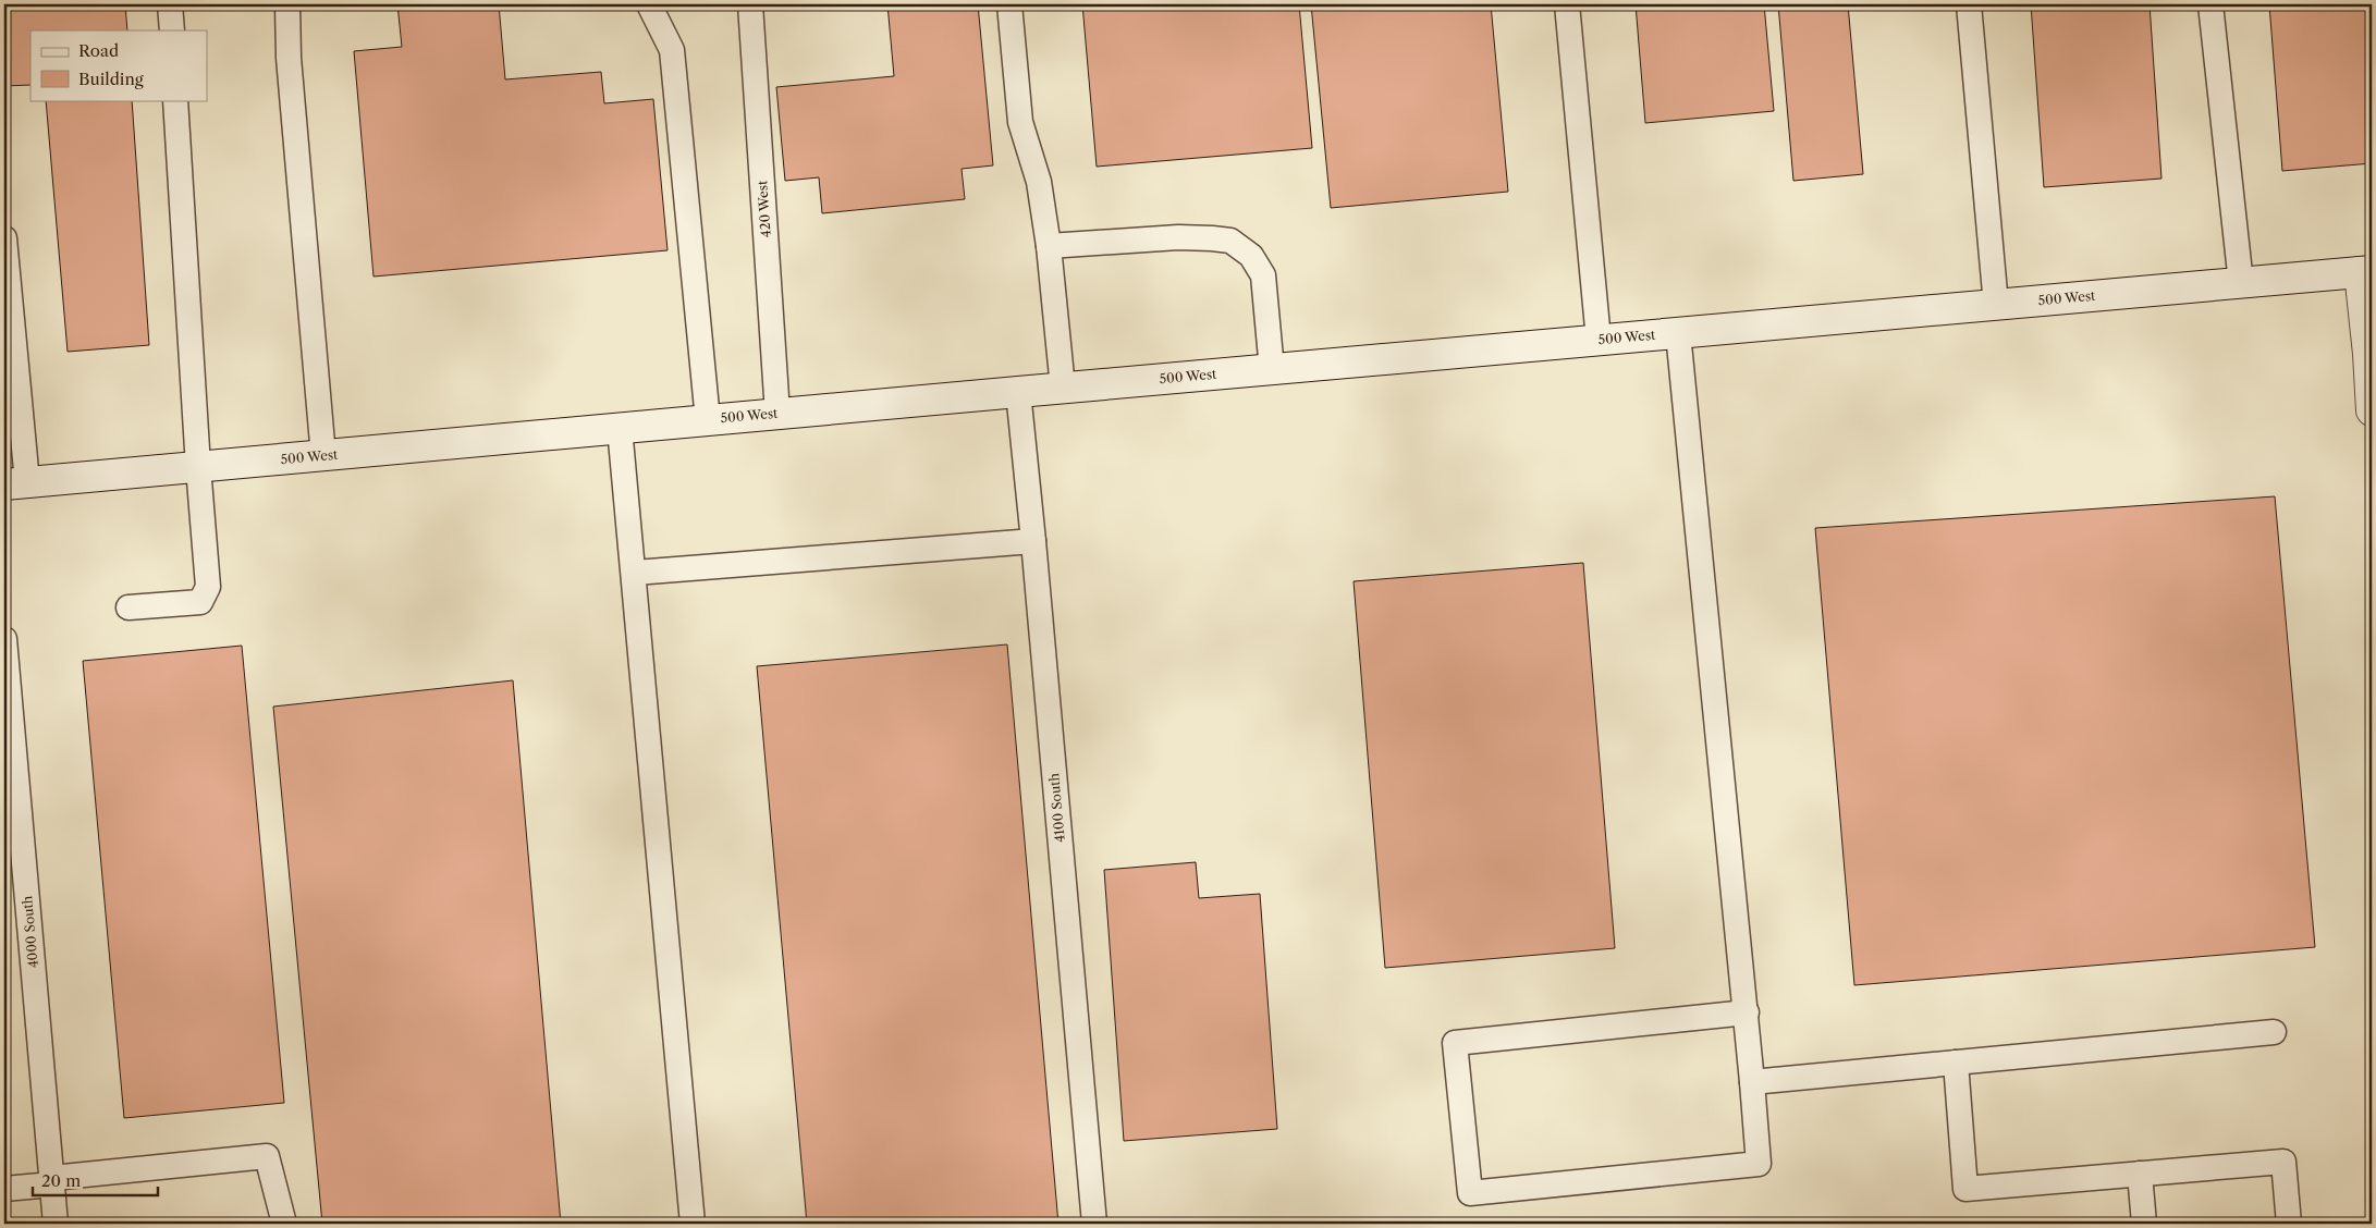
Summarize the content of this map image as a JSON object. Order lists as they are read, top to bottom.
{
  "streets": {
    "main road": ["500 West"],
    "lane": ["420 West", "4100 South", "4000 South"]
  },
  "crossings": [
    ["420 West", "500 West"],
    ["500 West", "4100 South"]
  ],
  "legend": ["Road", "Building"],
  "scale_bar": "20 m"
}
